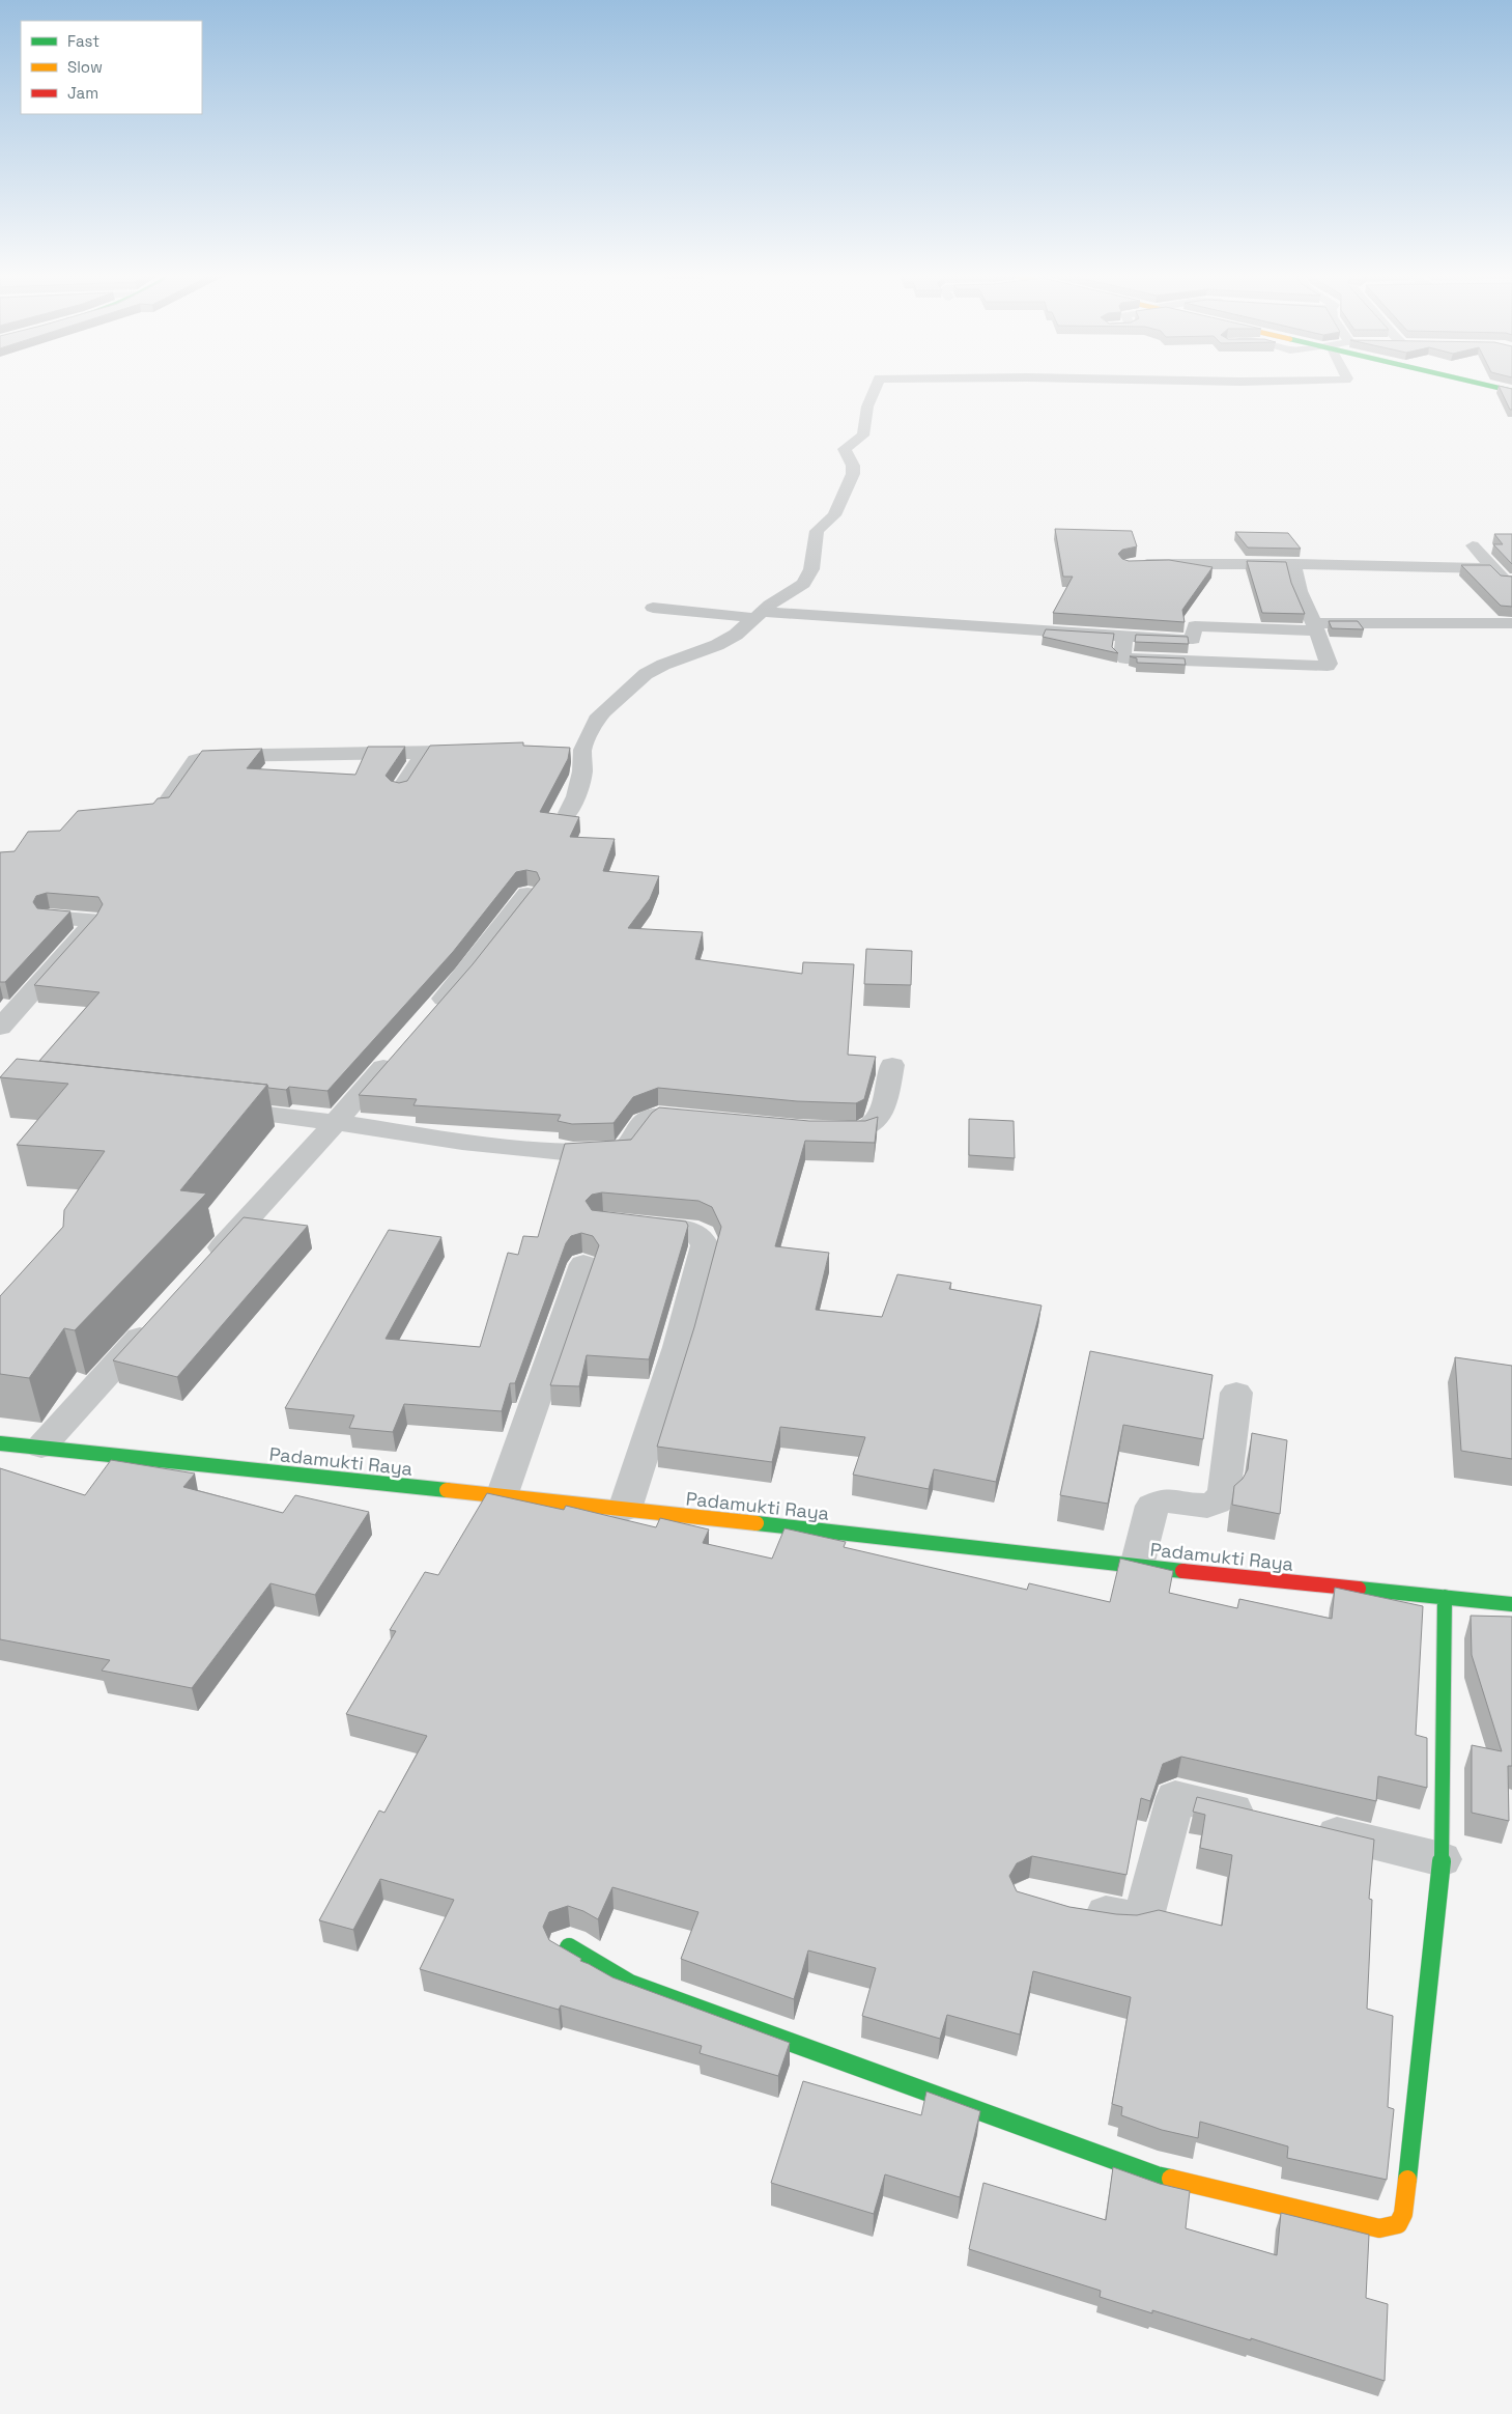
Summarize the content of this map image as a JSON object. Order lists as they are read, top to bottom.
{
  "streets": {
    "main road": ["Padamukti Raya"]
  },
  "legend": ["Fast", "Slow", "Jam"]
}
